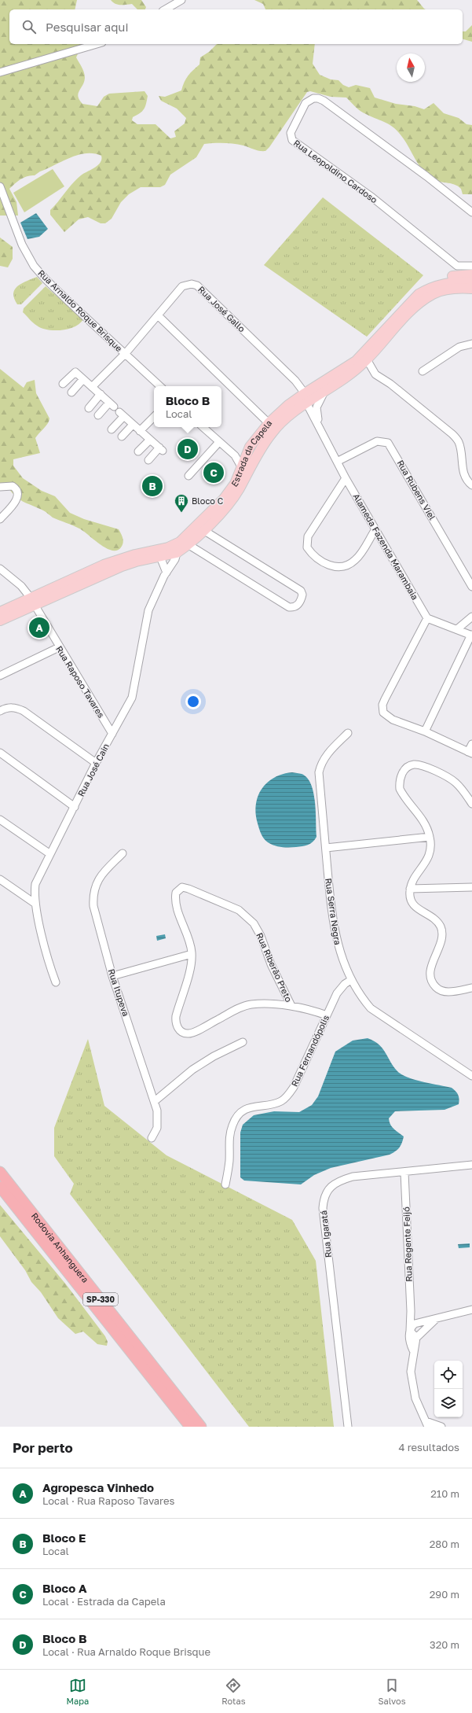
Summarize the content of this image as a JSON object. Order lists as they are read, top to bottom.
{
  "streets": {
    "highway": ["Rodovia Anhanguera", "SP-330"],
    "main road": ["Estrada da Capela"],
    "street": [
      "Rua Leopoldino Cardoso",
      "Rua José Gallo",
      "Rua Arnaldo Roque Brisque",
      "Rua Rubens Viel",
      "Alameda Fazenda Marambaia",
      "Rua Raposo Tavares",
      "Rua José Cain",
      "Rua Serra Negra",
      "Rua Riberão Preto",
      "Rua Itupeva",
      "Rua Fernandópolis",
      "Rua Igaratá",
      "Rua Regente Feijó"
    ]
  },
  "crossings": [
    ["Rua José Gallo", "Rua Arnaldo Roque Brisque"],
    ["Rua José Gallo", "Estrada da Capela"],
    ["Estrada da Capela", "Alameda Fazenda Marambaia"],
    ["Estrada da Capela", "Rua Raposo Tavares"],
    ["Estrada da Capela", "Rua José Cain"],
    ["Rua Rubens Viel", "Alameda Fazenda Marambaia"],
    ["Rua Raposo Tavares", "Rua José Cain"],
    ["Rua Serra Negra", "Rua Fernandópolis"],
    ["Rua Riberão Preto", "Rua Fernandópolis"],
    ["Rua Igaratá", "Rua Regente Feijó"]
  ],
  "places": {
    "building": ["Bloco C"]
  },
  "north": "top",
  "page": {
    "search": "Pesquisar aqui",
    "popup": ["Bloco B", "Local"],
    "pins": [
      "D",
      "C",
      "B",
      "A"
    ],
    "heading": ["Por perto", "4 resultados"],
    "list": [
      {
        "mark": "A",
        "name": "Agropesca Vinhedo",
        "note": "Local · Rua Raposo Tavares",
        "value": "210 m"
      },
      {
        "mark": "B",
        "name": "Bloco E",
        "note": "Local",
        "value": "280 m"
      },
      {
        "mark": "C",
        "name": "Bloco A",
        "note": "Local · Estrada da Capela",
        "value": "290 m"
      },
      {
        "mark": "D",
        "name": "Bloco B",
        "note": "Local · Rua Arnaldo Roque Brisque",
        "value": "320 m"
      }
    ],
    "nav": ["Mapa", "Rotas", "Salvos"]
  }
}
